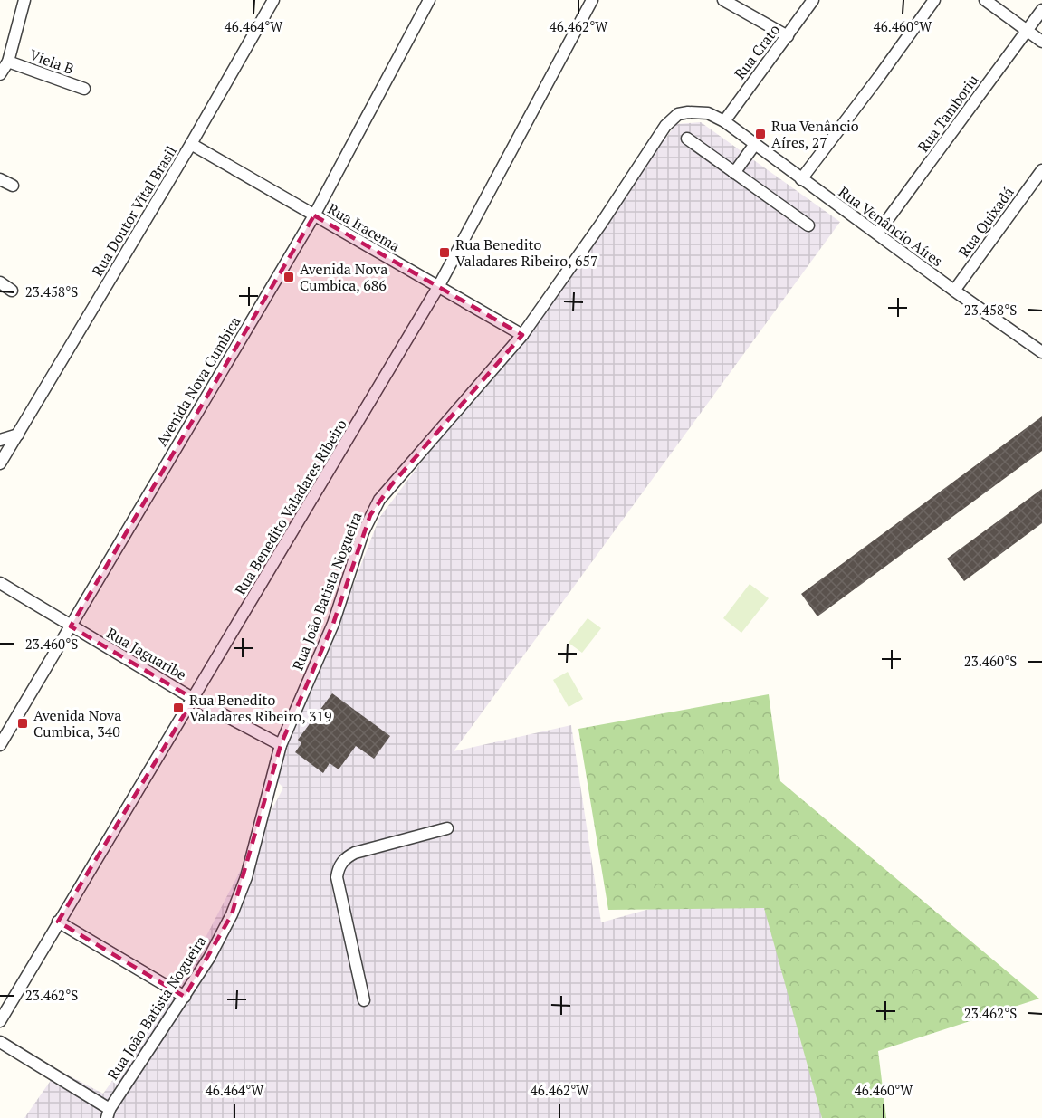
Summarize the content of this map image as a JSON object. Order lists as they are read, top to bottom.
{
  "streets": {
    "street": [
      "Rua Crato",
      "Viela B",
      "Rua Tamboriu",
      "Rua Doutor Vital Brasil",
      "Rua Quixadá",
      "Rua Venâncio Aíres",
      "Rua Iracema",
      "Avenida Nova Cumbica",
      "Rua Benedito Valadares Ribeiro",
      "Rua João Batista Nogueira",
      "Rua Jaguaribe"
    ]
  },
  "crossings": [
    ["Rua Crato", "Rua Venâncio Aíres"],
    ["Rua Crato", "Rua João Batista Nogueira"],
    ["Rua Tamboriu", "Rua Venâncio Aíres"],
    ["Rua Doutor Vital Brasil", "Rua Iracema"],
    ["Rua Quixadá", "Rua Venâncio Aíres"],
    ["Rua Venâncio Aíres", "Rua João Batista Nogueira"],
    ["Rua Iracema", "Avenida Nova Cumbica"],
    ["Rua Iracema", "Rua Benedito Valadares Ribeiro"],
    ["Rua Iracema", "Rua João Batista Nogueira"],
    ["Avenida Nova Cumbica", "Rua Jaguaribe"],
    ["Rua Benedito Valadares Ribeiro", "Rua Jaguaribe"],
    ["Rua João Batista Nogueira", "Rua Jaguaribe"]
  ],
  "places": {
    "transit": [
      "Rua Venâncio Aíres, 27",
      "Rua Benedito Valadares Ribeiro, 657",
      "Avenida Nova Cumbica, 686",
      "Rua Benedito Valadares Ribeiro, 319",
      "Avenida Nova Cumbica, 340"
    ]
  },
  "coordinates": [
    "46.464°W",
    "46.462°W",
    "46.460°W",
    "23.458°S",
    "23.460°S",
    "23.462°S"
  ]
}
